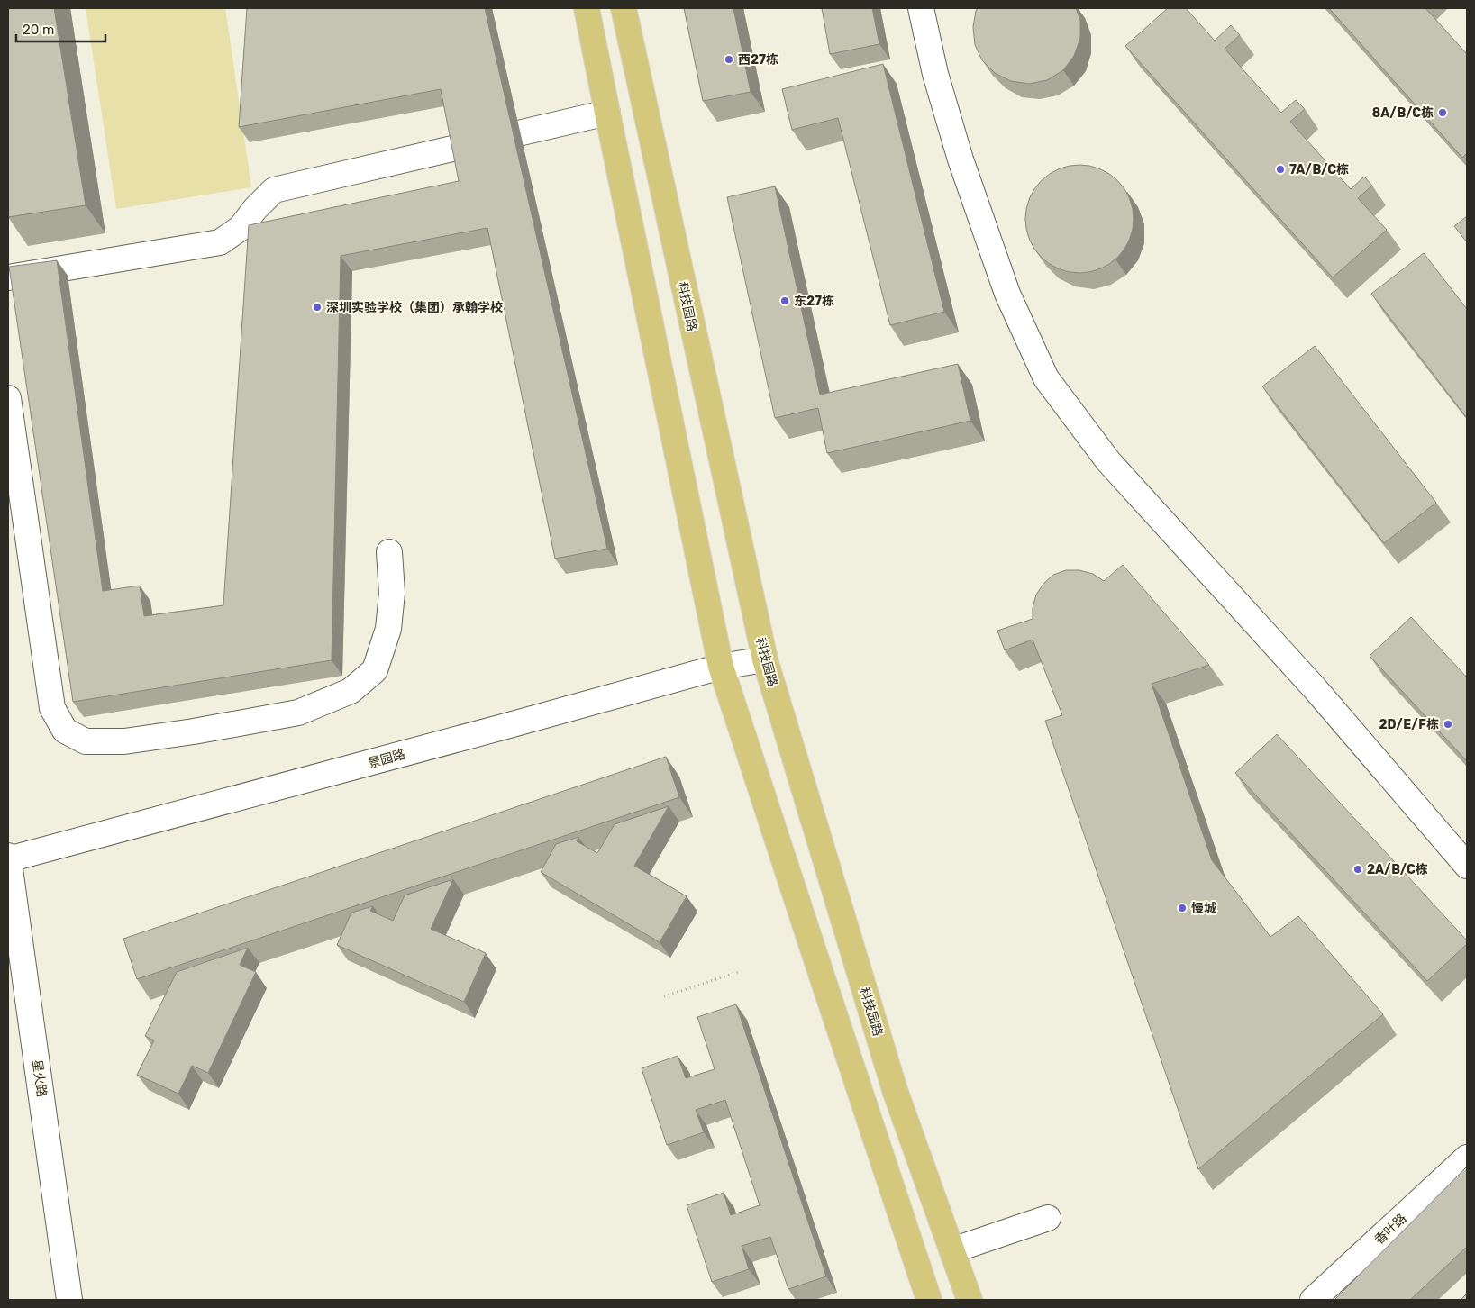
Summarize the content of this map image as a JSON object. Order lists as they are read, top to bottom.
{
  "streets": {
    "main road": ["科技园路"],
    "street": ["景园路", "星火路", "香叶路"]
  },
  "crossings": [
    ["科技园路", "景园路"],
    ["景园路", "星火路"]
  ],
  "places": [
    "西27栋",
    "8A/B/C栋",
    "7A/B/C栋",
    "东27栋",
    "深圳实验学校（集团）承翰学校",
    "2D/E/F栋",
    "2A/B/C栋",
    "慢城"
  ],
  "scale_bar": "20 m"
}
